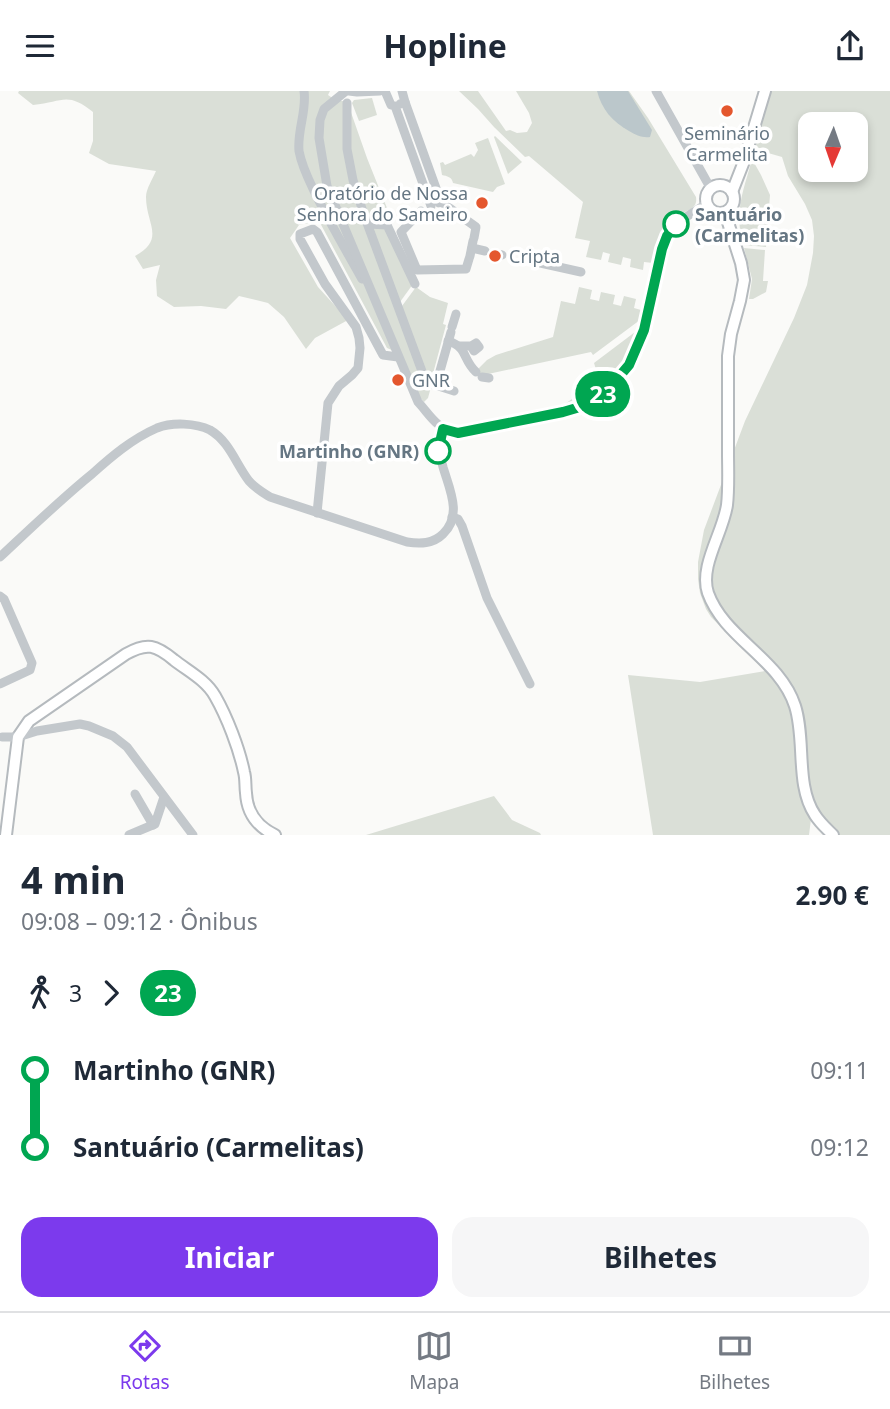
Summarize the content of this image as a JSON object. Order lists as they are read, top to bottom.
{
  "places": [
    "Seminário Carmelita",
    "Oratório de Nossa Senhora do Sameiro",
    "Santuário (Carmelitas)",
    "Cripta",
    "GNR",
    "Martinho (GNR)"
  ],
  "lines": ["bus line 23"],
  "north": "bottom",
  "page": {
    "header": "Hopline",
    "on_map": "23",
    "heading": ["4 min", "09:08 – 09:12 · Ônibus", "2.90 €"],
    "legs": ["3", "23"],
    "list": [
      {
        "name": "Martinho (GNR)",
        "value": "09:11"
      },
      {
        "name": "Santuário (Carmelitas)",
        "value": "09:12"
      }
    ],
    "buttons": ["Iniciar", "Bilhetes"],
    "tabs": ["Rotas", "Mapa", "Bilhetes"]
  }
}
